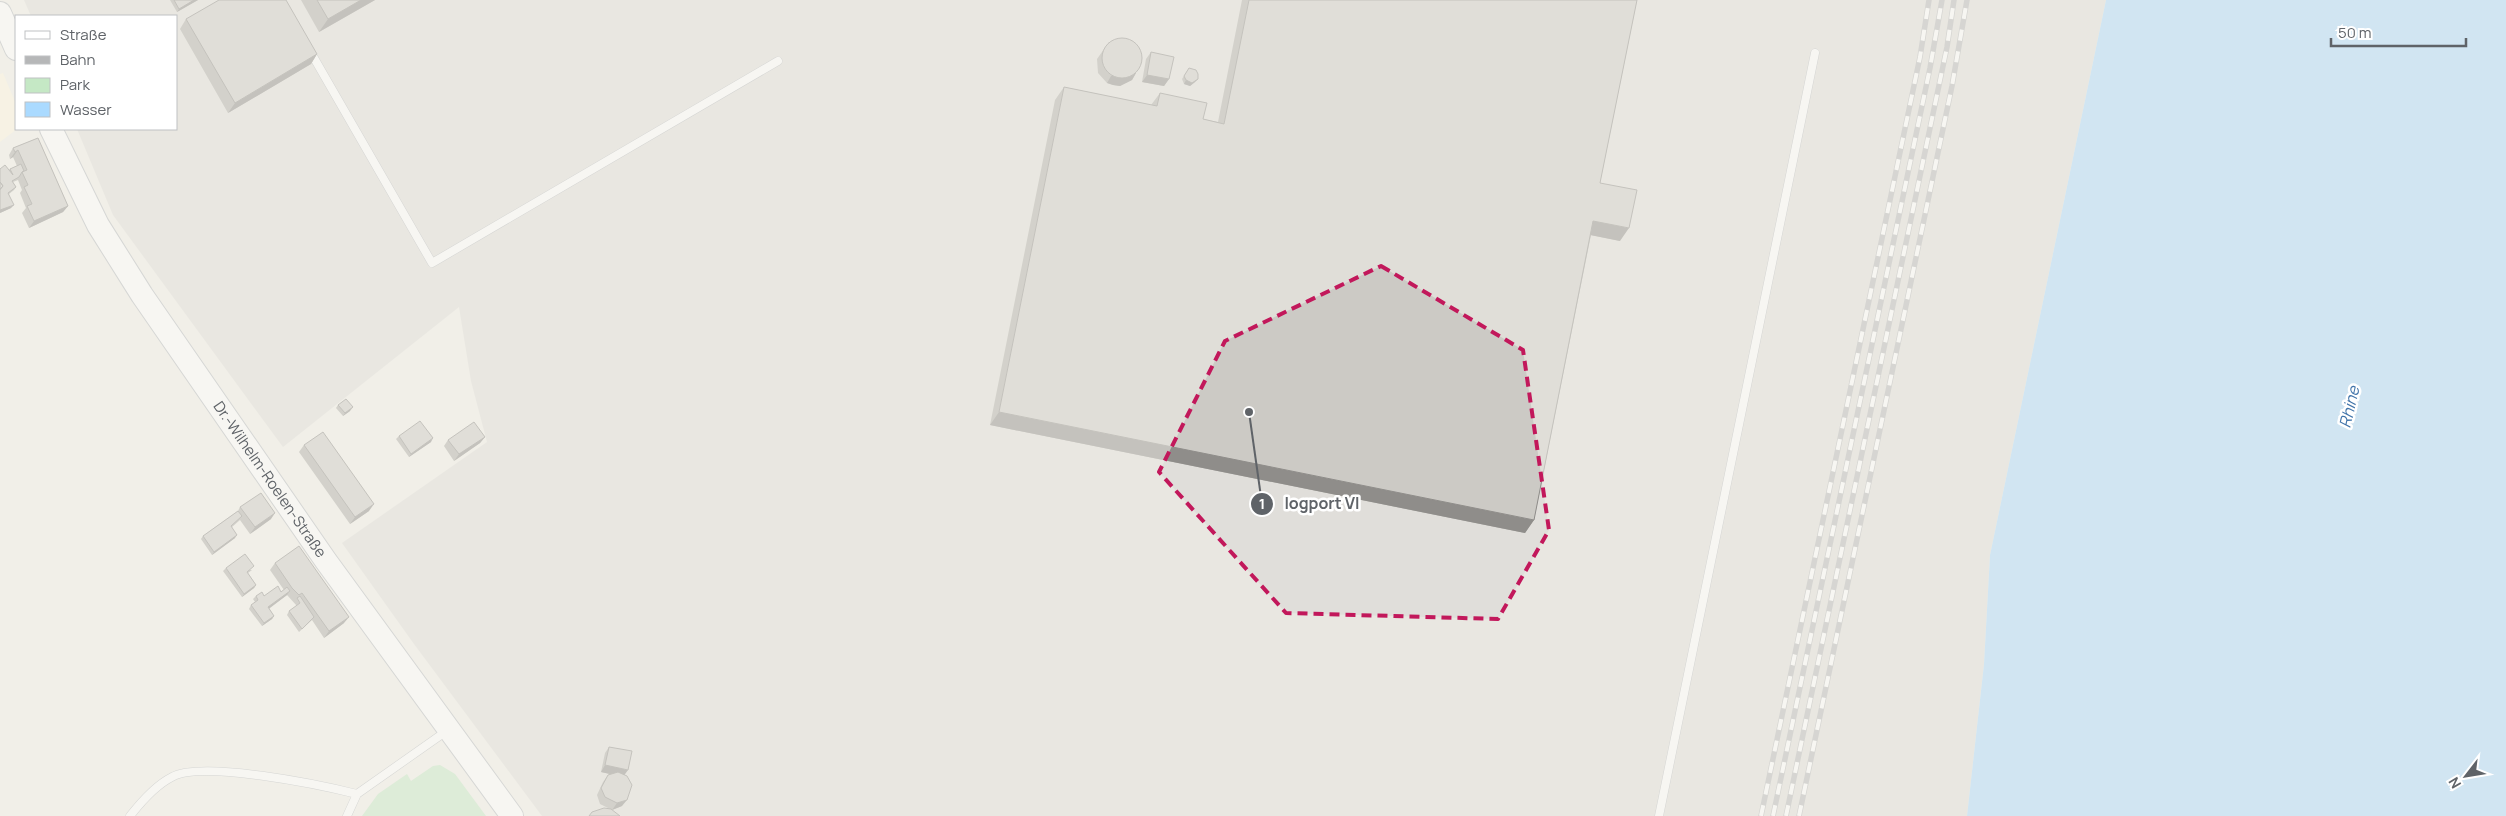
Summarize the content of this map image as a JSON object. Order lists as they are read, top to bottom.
{
  "streets": {
    "main road": ["Dr.-Wilhelm-Roelen-Straße"]
  },
  "water": ["Rhine"],
  "places": ["logport VI"],
  "legend": [
    "Straße",
    "Bahn",
    "Park",
    "Wasser"
  ],
  "scale_bar": "50 m",
  "north": "bottom left"
}
